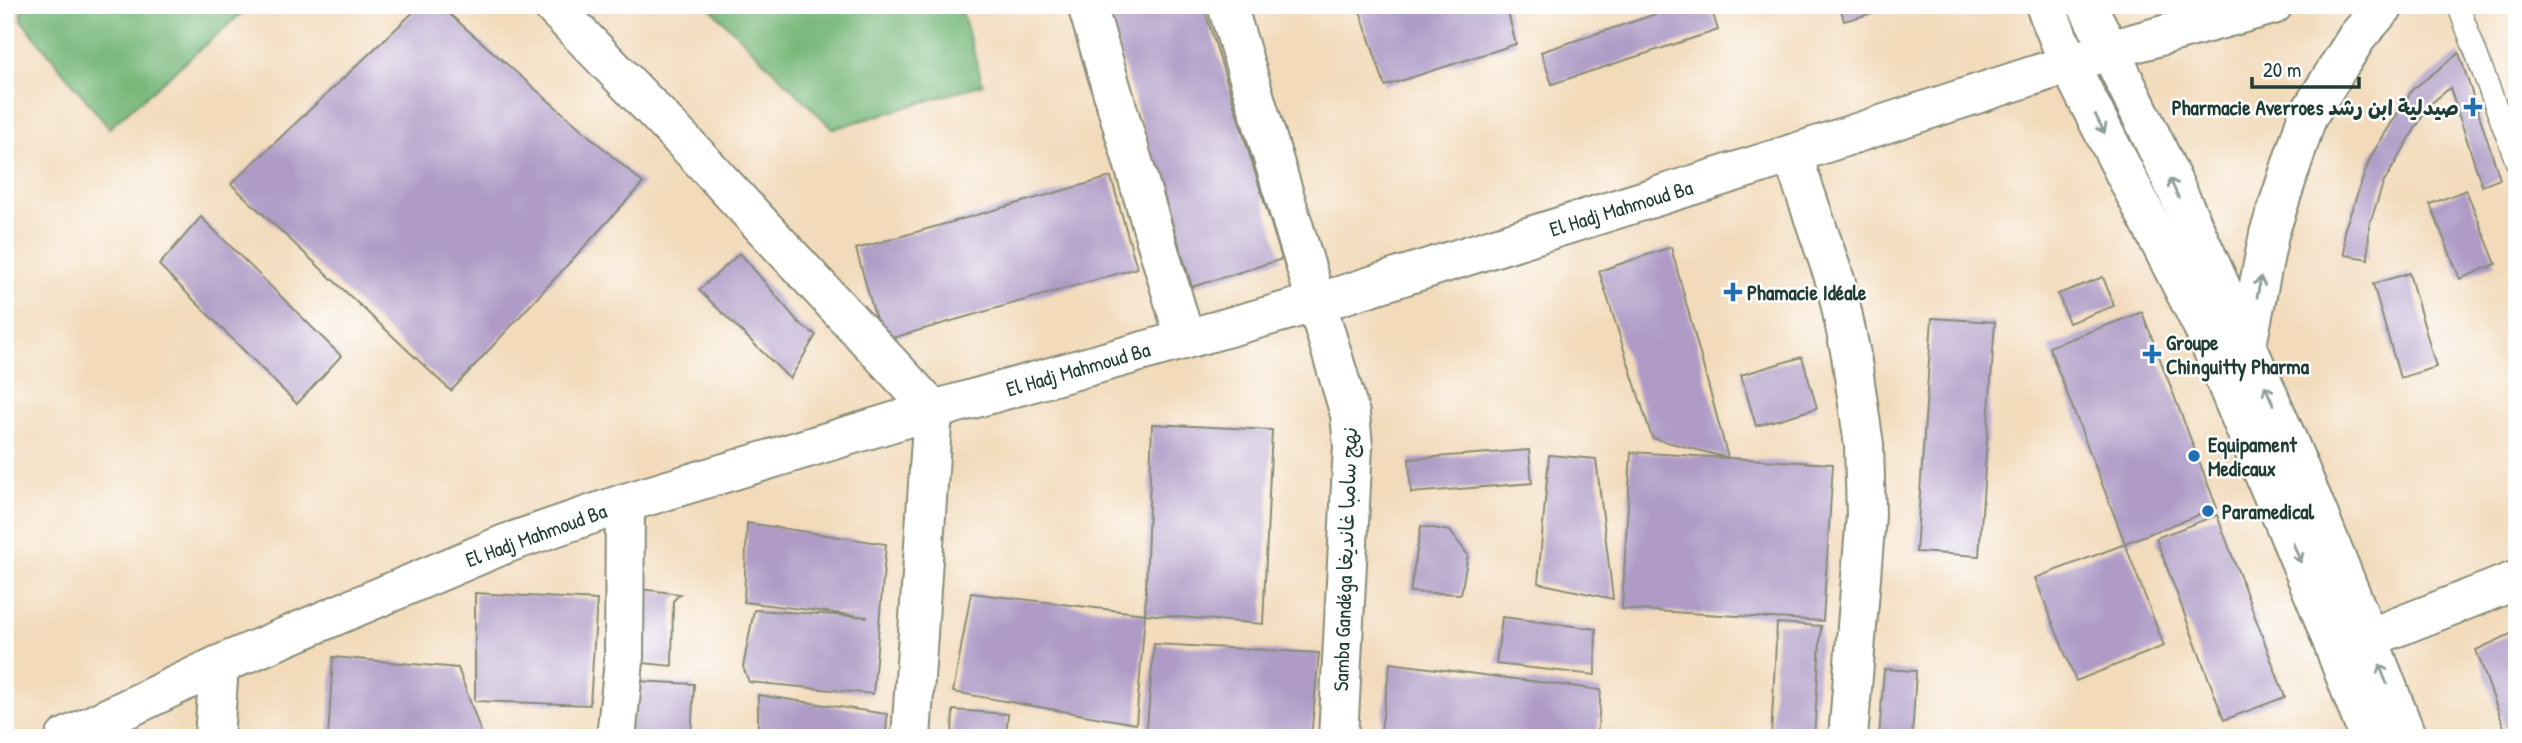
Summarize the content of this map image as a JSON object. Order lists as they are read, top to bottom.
{
  "streets": {
    "main road": ["El Hadj Mahmoud Ba", "Samba Gandéga نهج سامبا غانديغا"]
  },
  "crossings": [
    ["El Hadj Mahmoud Ba", "Samba Gandéga نهج سامبا غانديغا"]
  ],
  "places": {
    "health": ["Pharmacie Averroes صيدلية ابن رشد", "Phamacie Idéale", "Groupe Chinguitty Pharma"],
    "other": ["Equipament Medicaux", "Paramedical"]
  },
  "scale_bar": "20 m"
}
